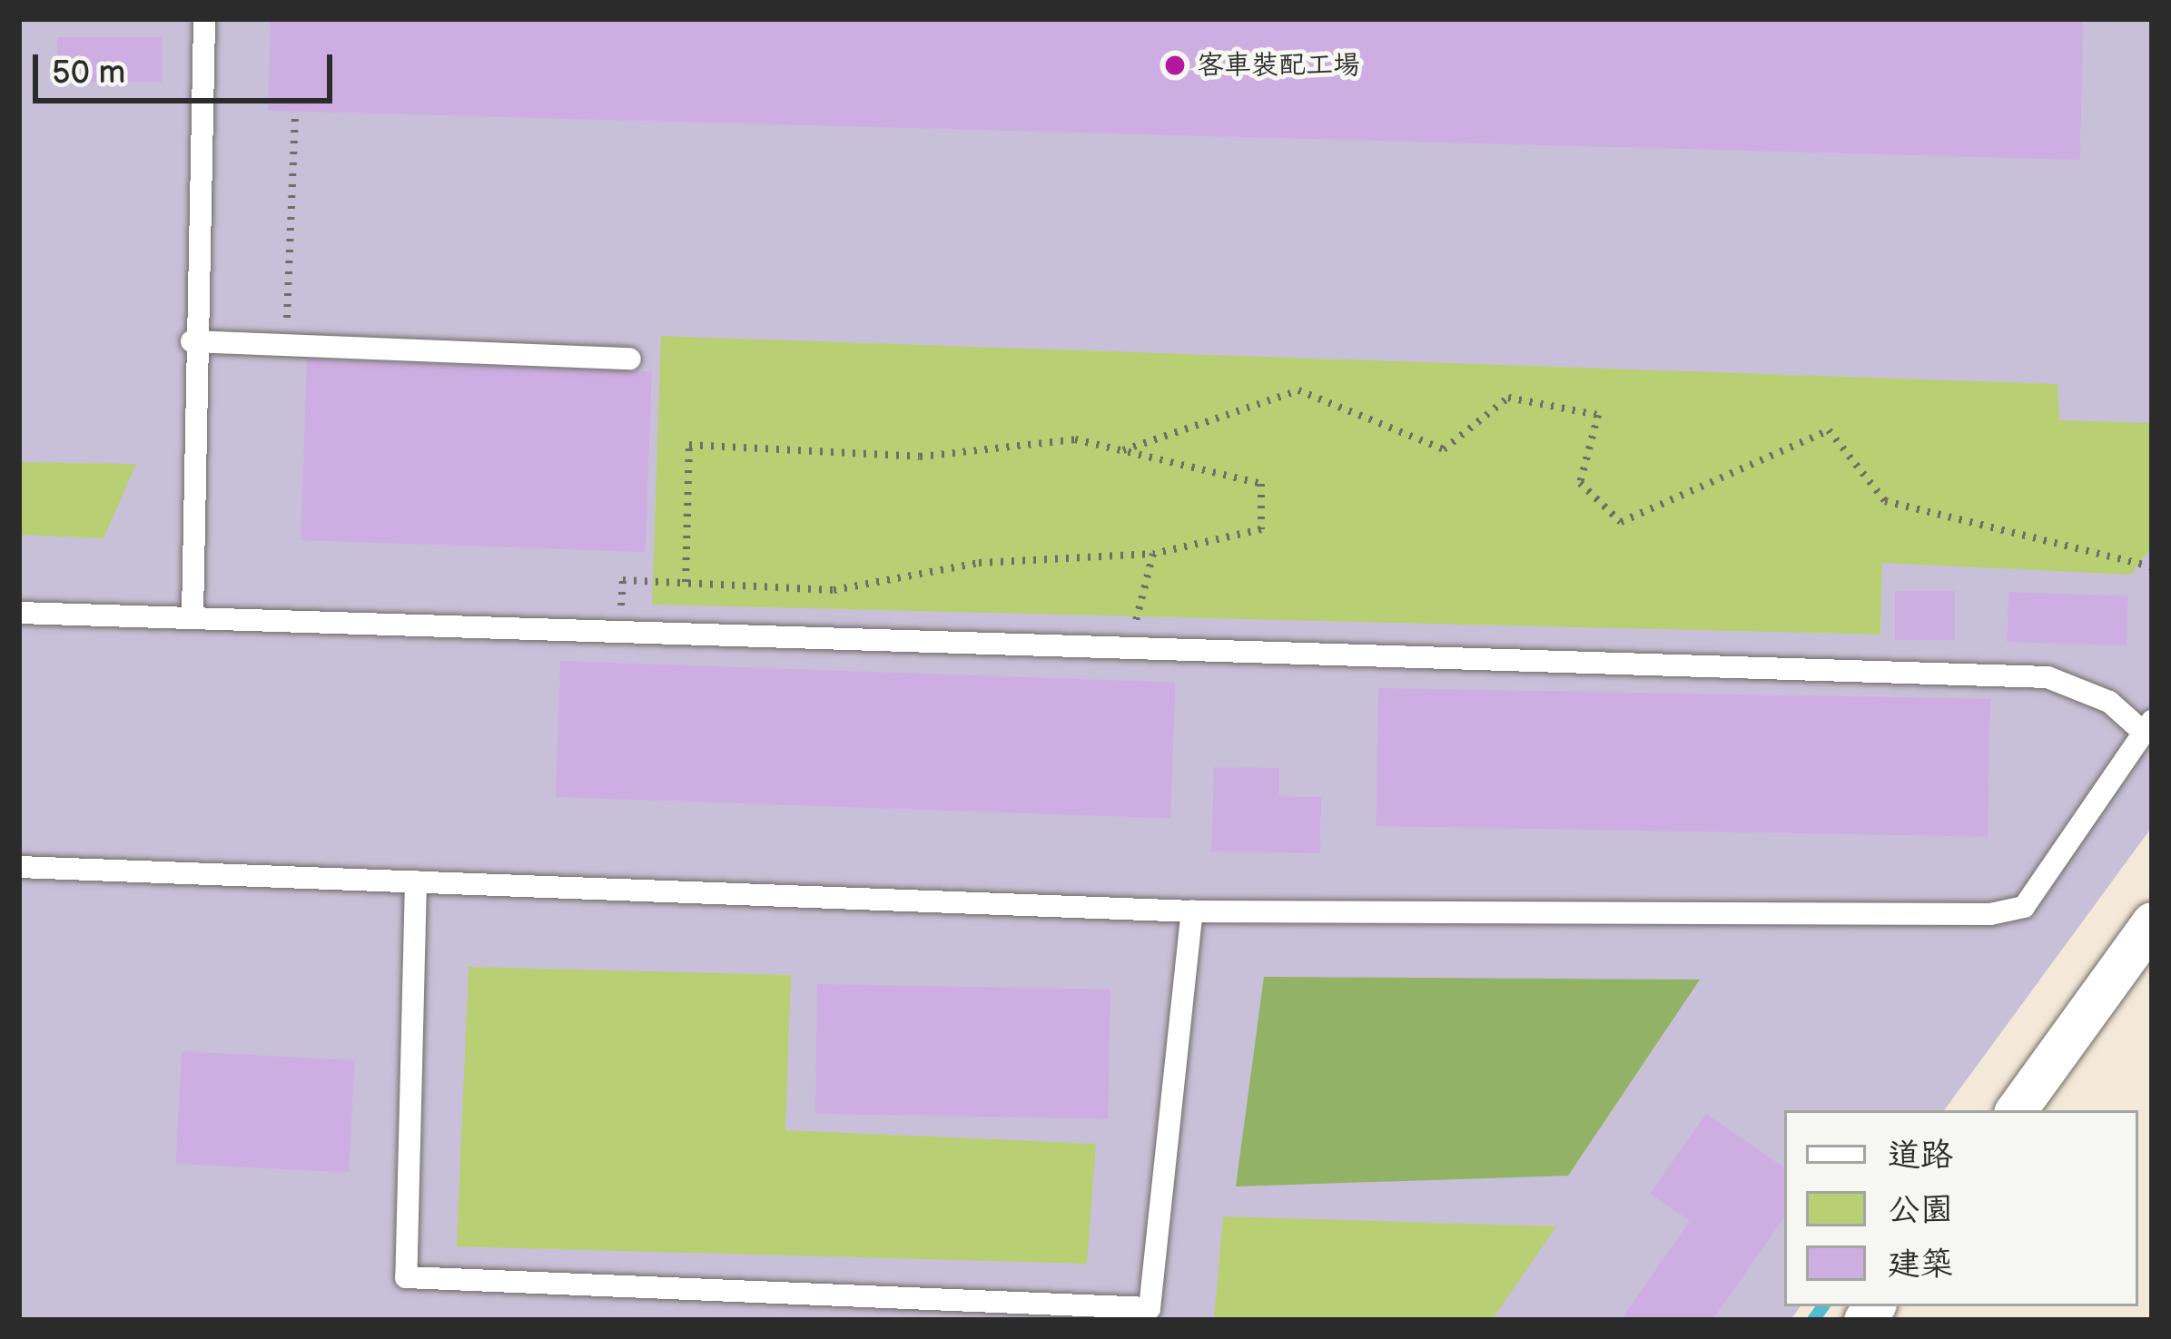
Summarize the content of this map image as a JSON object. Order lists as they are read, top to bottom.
{
  "places": ["客車裝配工場"],
  "legend": ["道路", "公園", "建築"],
  "scale_bar": "50 m"
}
